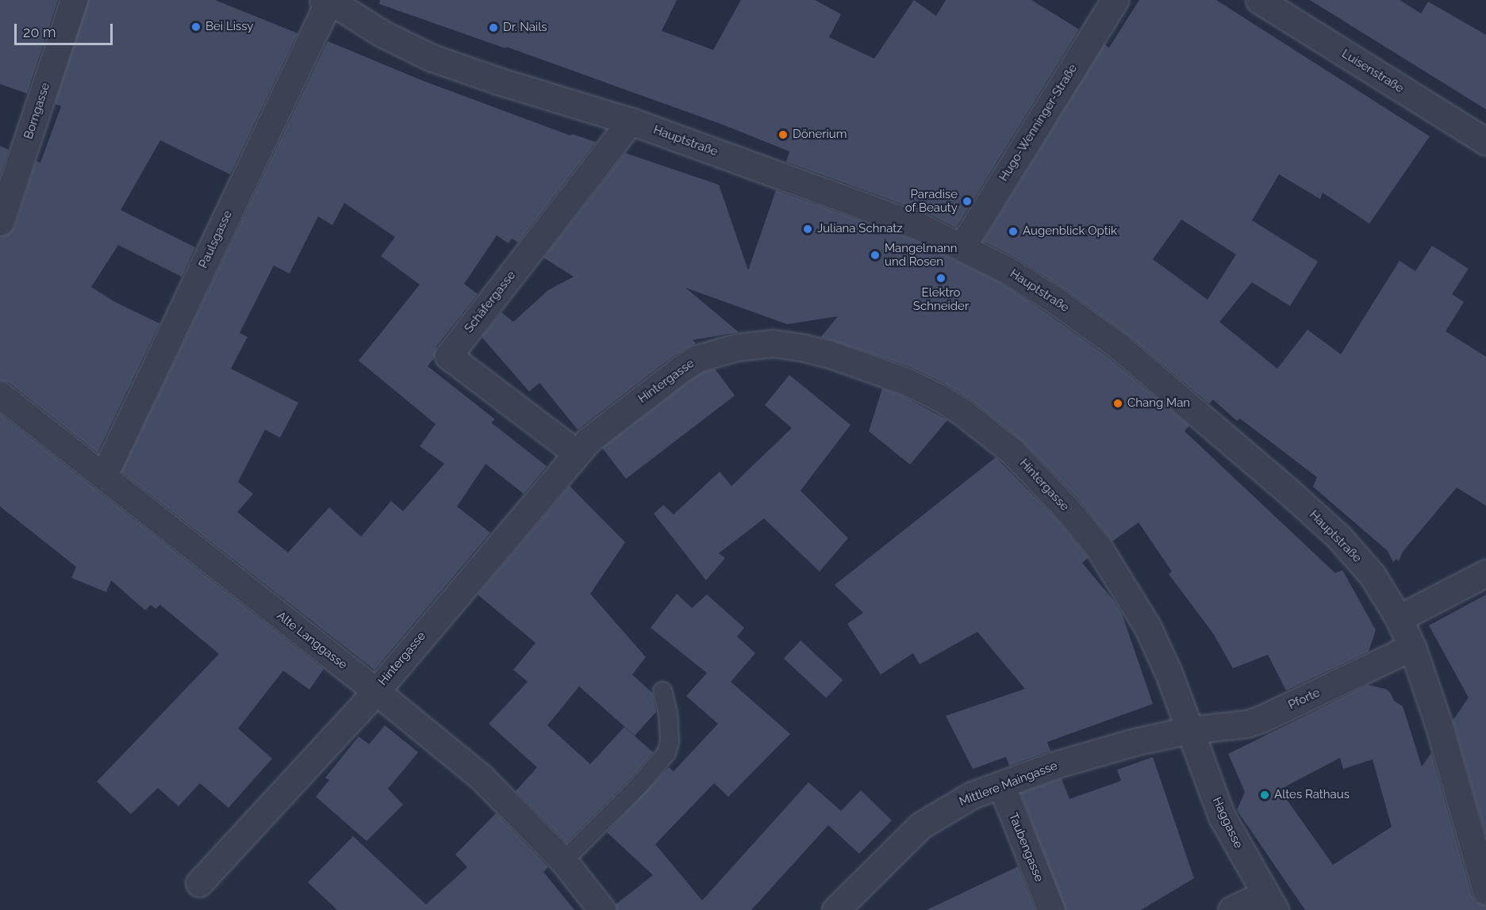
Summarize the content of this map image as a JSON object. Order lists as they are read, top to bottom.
{
  "streets": {
    "street": [
      "Luisenstraße",
      "Borngasse",
      "Hugo-Wenninger-Straße",
      "Hauptstraße",
      "Paulsgasse",
      "Schäfergasse",
      "Hintergasse",
      "Alte Langgasse",
      "Pforte",
      "Mittlere Maingasse",
      "Haggasse",
      "Taubengasse"
    ]
  },
  "crossings": [
    ["Hugo-Wenninger-Straße", "Hauptstraße"],
    ["Hauptstraße", "Paulsgasse"],
    ["Hauptstraße", "Schäfergasse"],
    ["Hauptstraße", "Pforte"],
    ["Paulsgasse", "Alte Langgasse"],
    ["Schäfergasse", "Hintergasse"],
    ["Hintergasse", "Alte Langgasse"],
    ["Hintergasse", "Pforte"],
    ["Hintergasse", "Mittlere Maingasse"],
    ["Hintergasse", "Haggasse"],
    ["Pforte", "Mittlere Maingasse"],
    ["Pforte", "Haggasse"],
    ["Mittlere Maingasse", "Haggasse"],
    ["Mittlere Maingasse", "Taubengasse"]
  ],
  "places": [
    "Bei Lissy",
    "Dr. Nails",
    "Dönerium",
    "Paradise of Beauty",
    "Juliana Schnatz",
    "Augenblick Optik",
    "Mangelmann und Rosen",
    "Elektro Schneider",
    "Chang Man",
    "Altes Rathaus"
  ],
  "scale_bar": "20 m"
}
